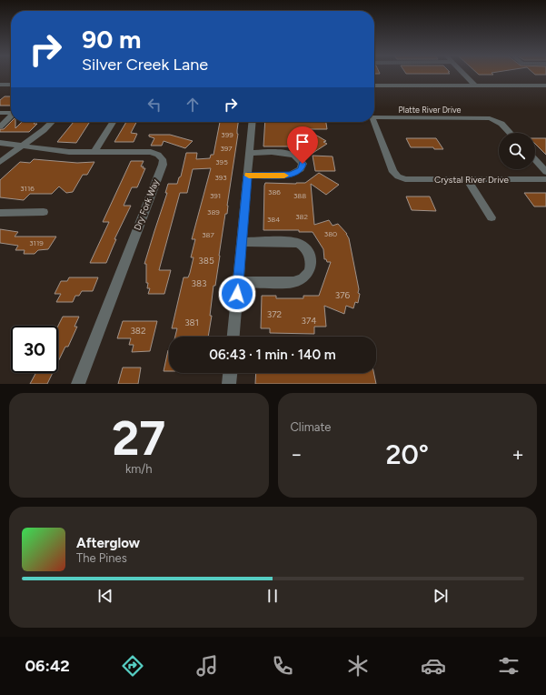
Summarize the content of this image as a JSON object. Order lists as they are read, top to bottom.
{
  "streets": {
    "street": ["Platte River Drive", "Crystal River Drive", "Dry Fork Way"]
  },
  "house_numbers": [
    "399",
    "397",
    "395",
    "393",
    "3116",
    "386",
    "391",
    "388",
    "389",
    "382",
    "384",
    "380",
    "387",
    "3119",
    "385",
    "383",
    "376",
    "372",
    "374",
    "381",
    "382"
  ],
  "page": {
    "turn": ["90 m", "Silver Creek Lane"],
    "limit": "30",
    "trip": "06:43 · 1 min · 140 m",
    "tile": [
      ["27", "km/h"],
      "Climate"
    ],
    "heat": ["−", "20°", "+"],
    "song": ["Afterglow", "The Pines"],
    "tabs": "06:42"
  }
}
